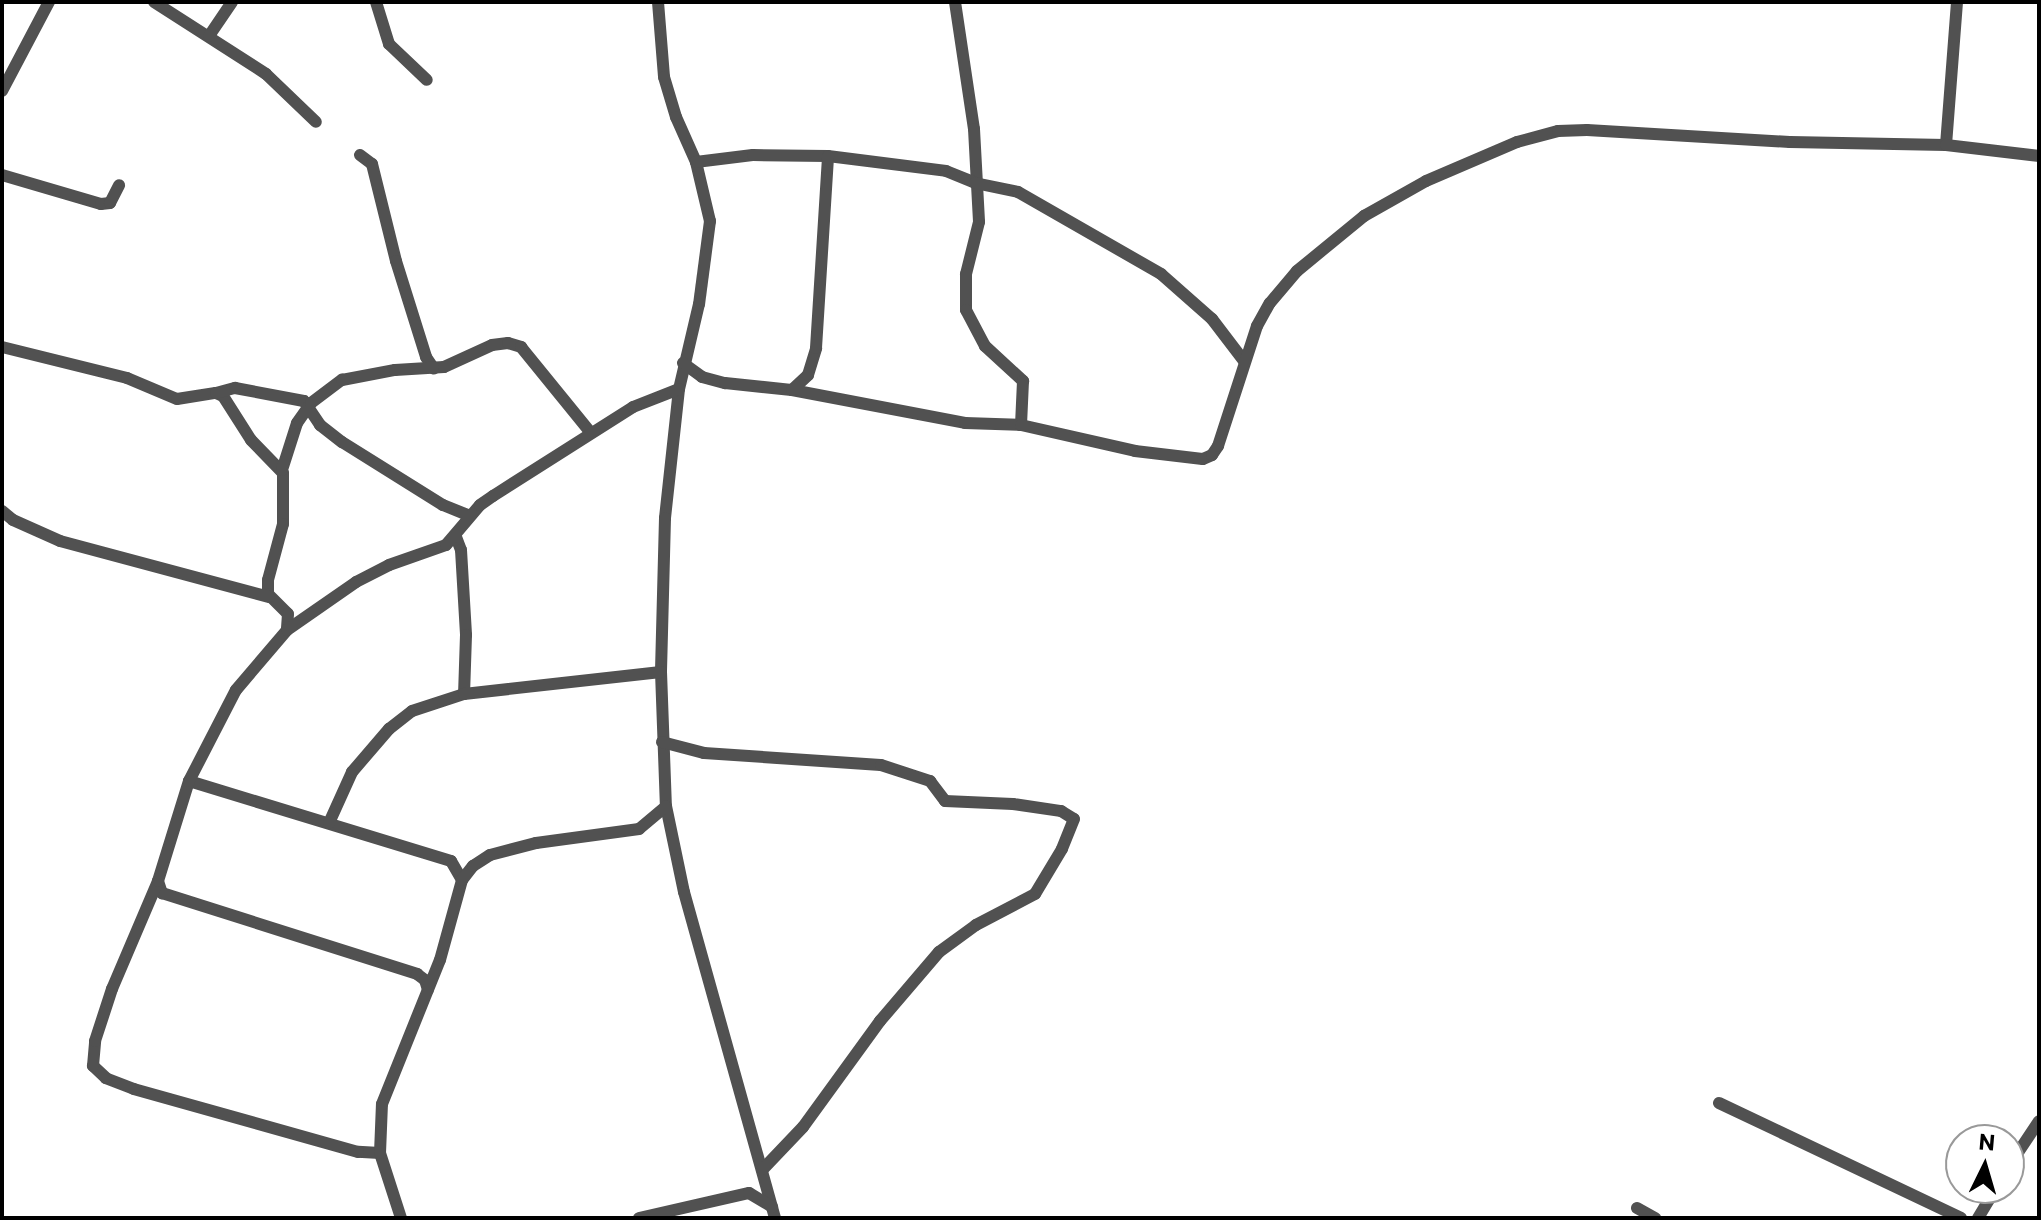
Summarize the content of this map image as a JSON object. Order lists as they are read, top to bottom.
{
  "north": "top"
}
